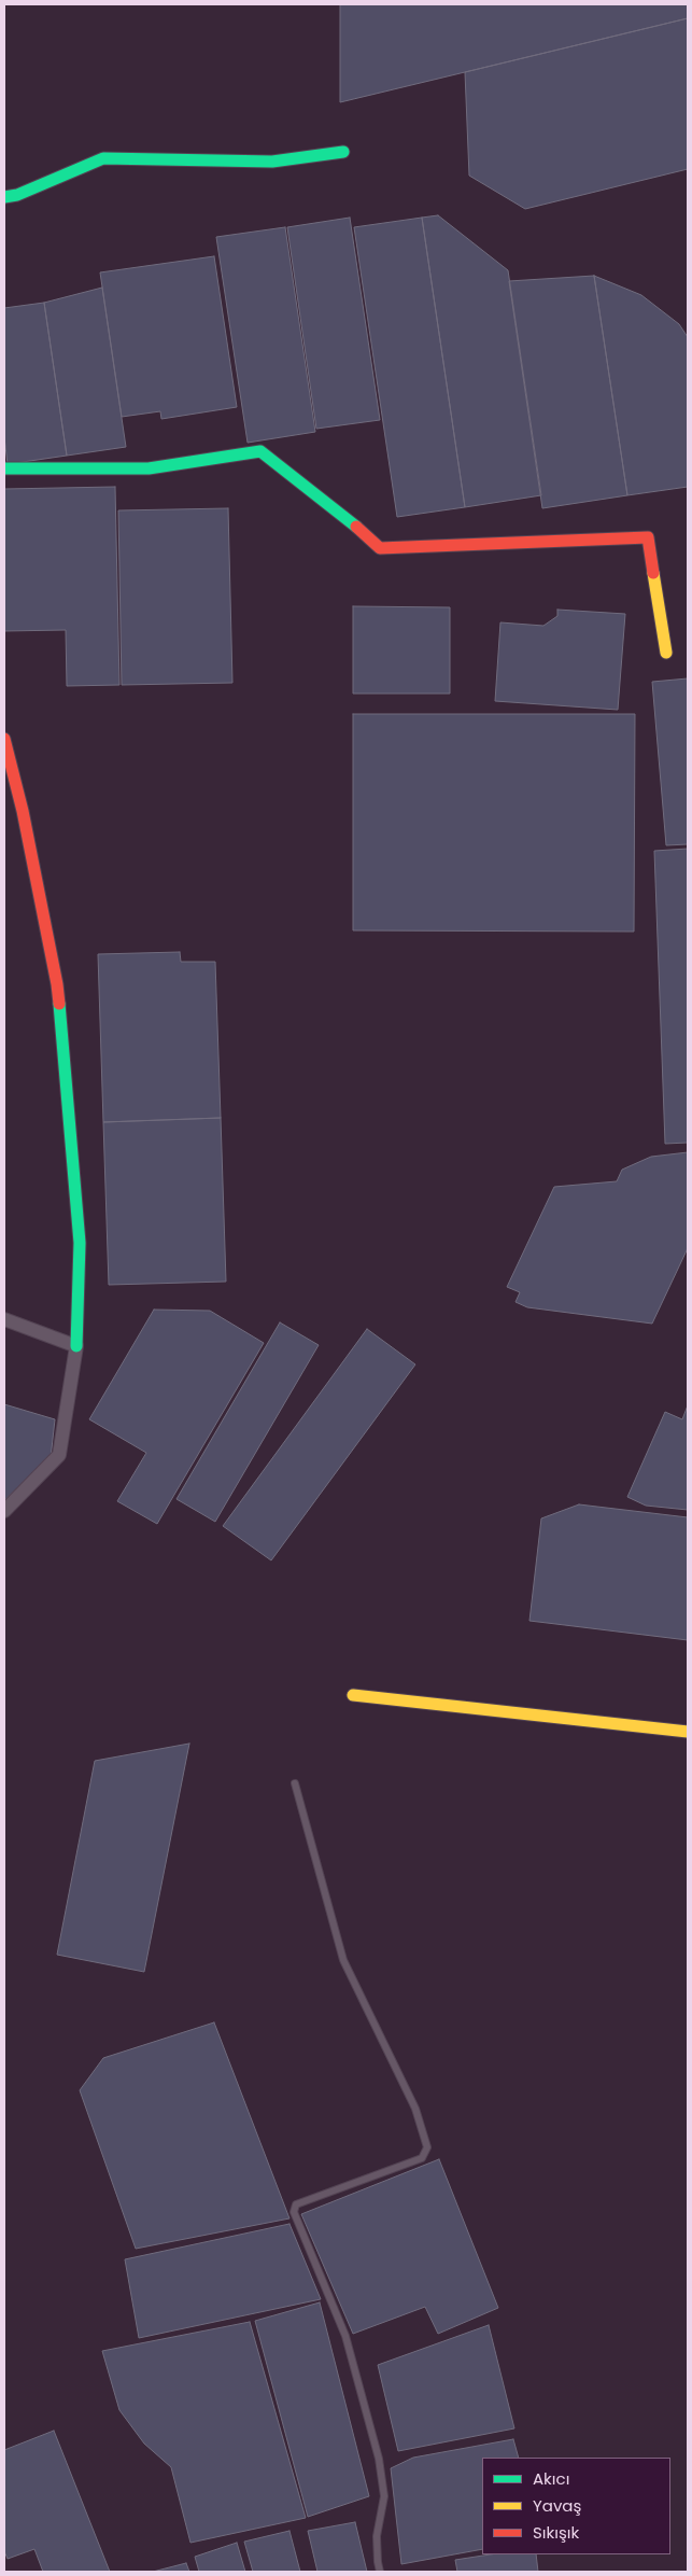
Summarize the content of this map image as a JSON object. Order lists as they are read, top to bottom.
{
  "legend": ["Akıcı", "Yavaş", "Sıkışık"]
}
